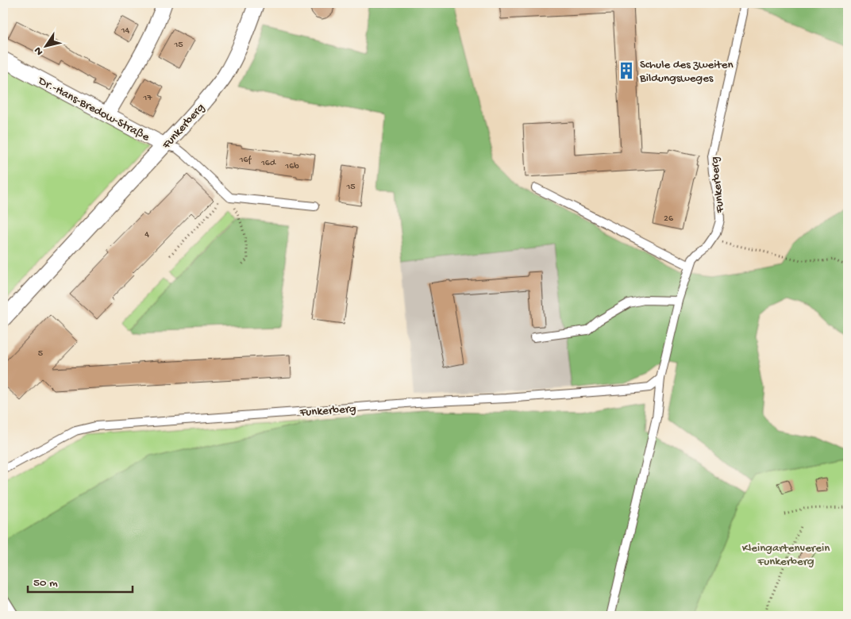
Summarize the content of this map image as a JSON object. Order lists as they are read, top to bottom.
{
  "streets": {
    "street": ["Dr.-Hans-Bredow-Straße", "Funkerberg"]
  },
  "crossings": [
    ["Dr.-Hans-Bredow-Straße", "Funkerberg"]
  ],
  "parks": ["Kleingartenverein Funkerberg"],
  "places": {
    "building": ["Schule des zweiten Bildungsweges"]
  },
  "house_numbers": [
    "14",
    "15",
    "17",
    "16f",
    "16d",
    "16b",
    "15",
    "26",
    "4",
    "5"
  ],
  "scale_bar": "50 m",
  "north": "bottom left"
}
